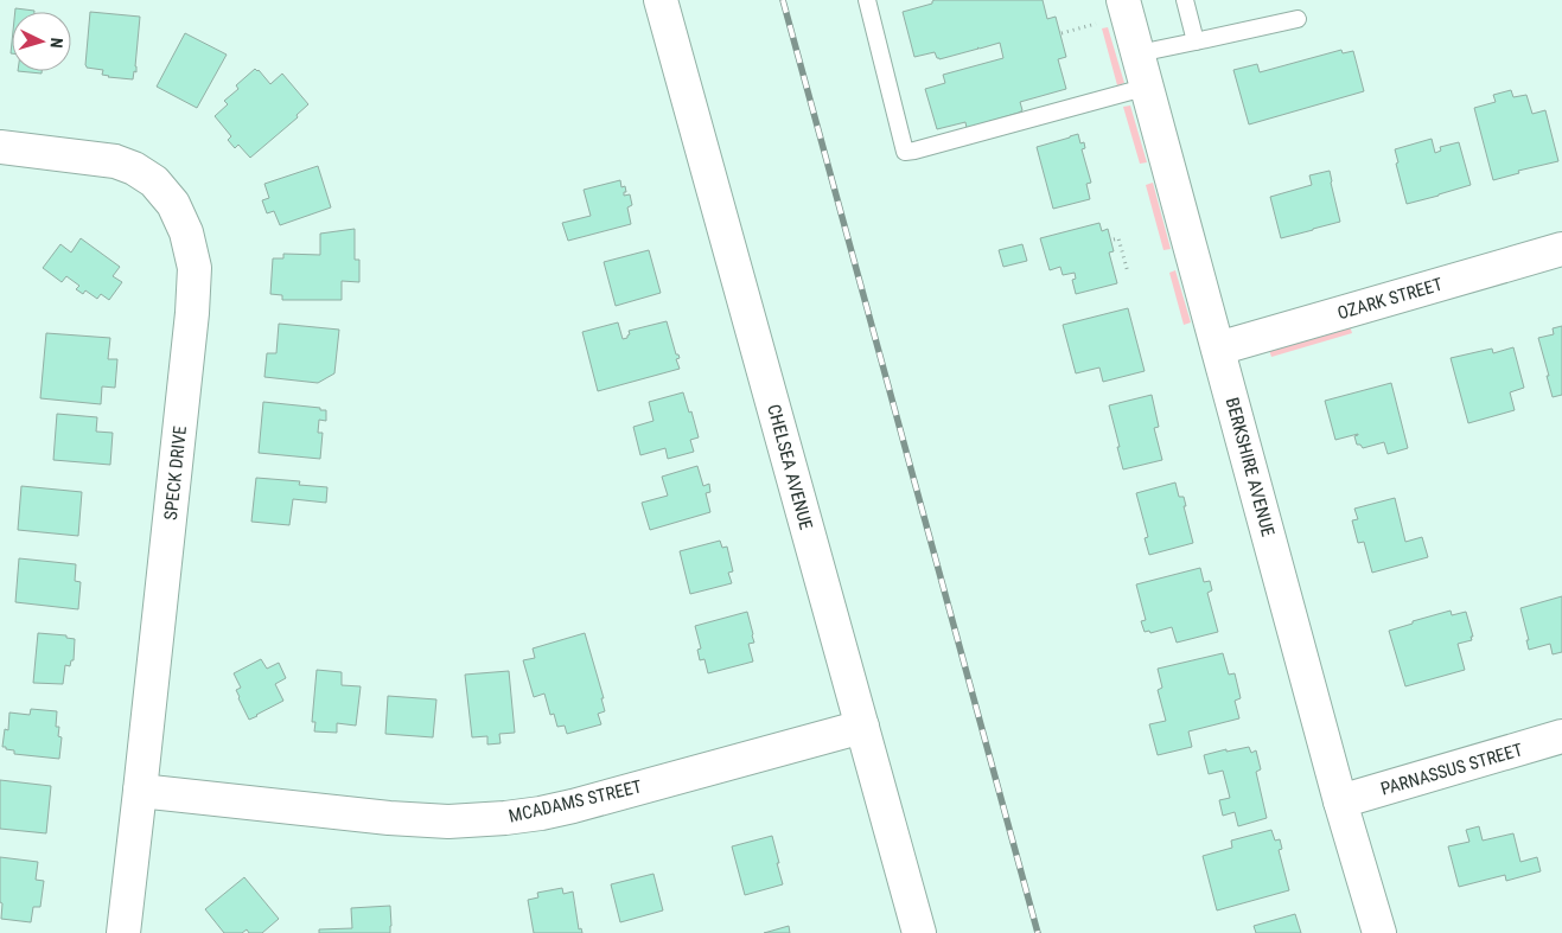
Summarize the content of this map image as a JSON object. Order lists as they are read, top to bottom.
{
  "streets": {
    "street": [
      "OZARK STREET",
      "CHELSEA AVENUE",
      "BERKSHIRE AVENUE",
      "SPECK DRIVE",
      "PARNASSUS STREET",
      "MCADAMS STREET"
    ]
  },
  "crossings": [
    ["OZARK STREET", "BERKSHIRE AVENUE"],
    ["CHELSEA AVENUE", "MCADAMS STREET"],
    ["BERKSHIRE AVENUE", "PARNASSUS STREET"],
    ["SPECK DRIVE", "MCADAMS STREET"]
  ],
  "north": "right"
}
